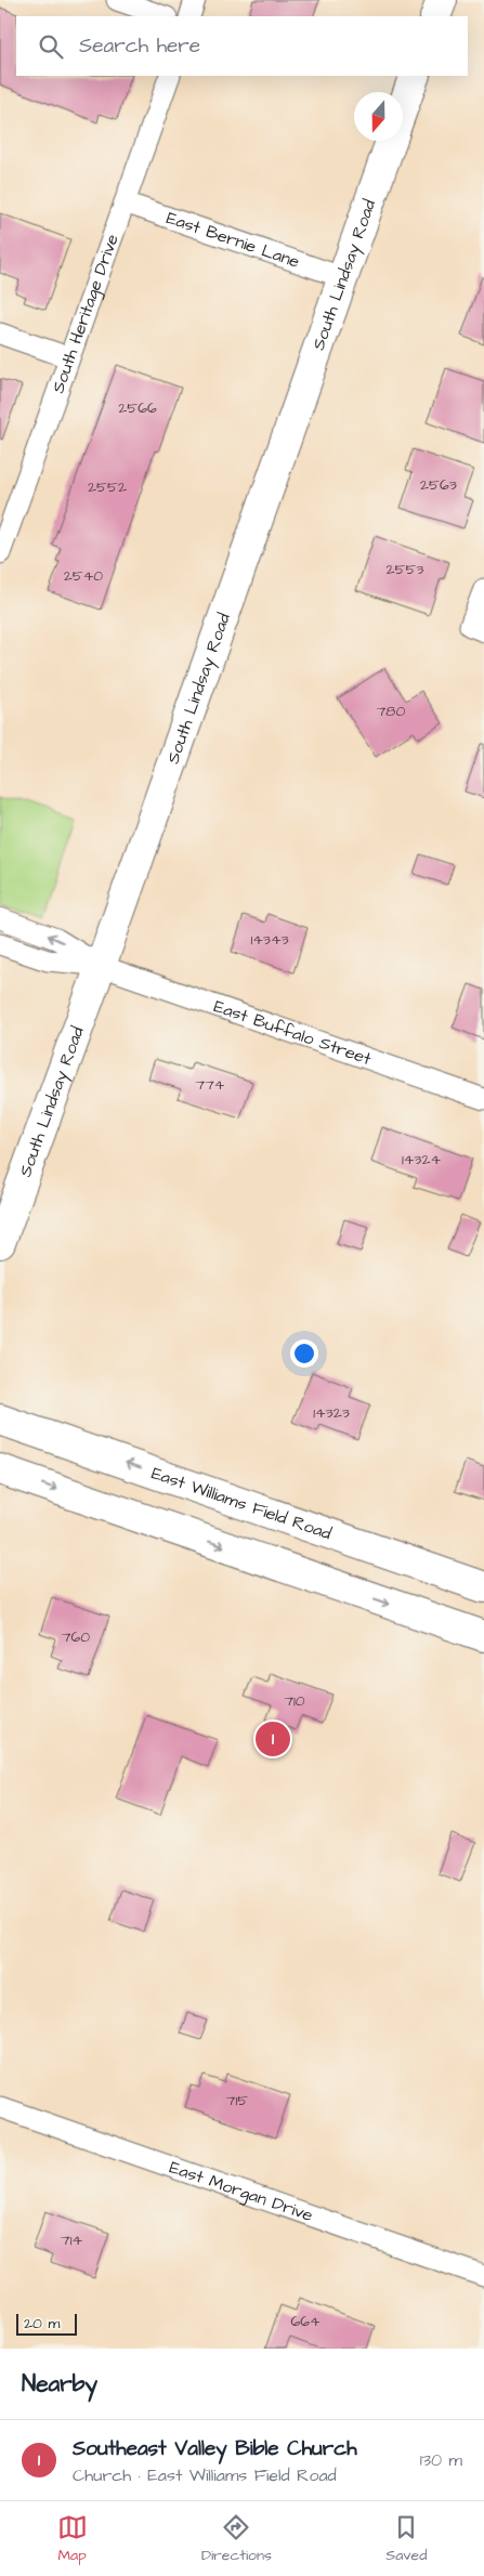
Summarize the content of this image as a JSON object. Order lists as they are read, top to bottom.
{
  "streets": {
    "main road": ["South Lindsay Road", "East Williams Field Road"],
    "street": [
      "East Bernie Lane",
      "South Heritage Drive",
      "East Buffalo Street",
      "East Morgan Drive"
    ]
  },
  "crossings": [
    ["East Bernie Lane", "South Lindsay Road"],
    ["East Bernie Lane", "South Heritage Drive"],
    ["South Lindsay Road", "East Buffalo Street"]
  ],
  "house_numbers": [
    "2566",
    "2563",
    "2552",
    "2553",
    "2540",
    "780",
    "14343",
    "774",
    "14324",
    "14323",
    "760",
    "710",
    "715",
    "714",
    "664"
  ],
  "scale_bar": "20 m",
  "north": "bottom",
  "page": {
    "search": "Search here",
    "pins": "1",
    "scale": "20 m",
    "heading": "Nearby",
    "list": [
      {
        "mark": "1",
        "name": "Southeast Valley Bible Church",
        "note": "Church · East Williams Field Road",
        "value": "130 m"
      }
    ],
    "nav": ["Map", "Directions", "Saved"]
  }
}
